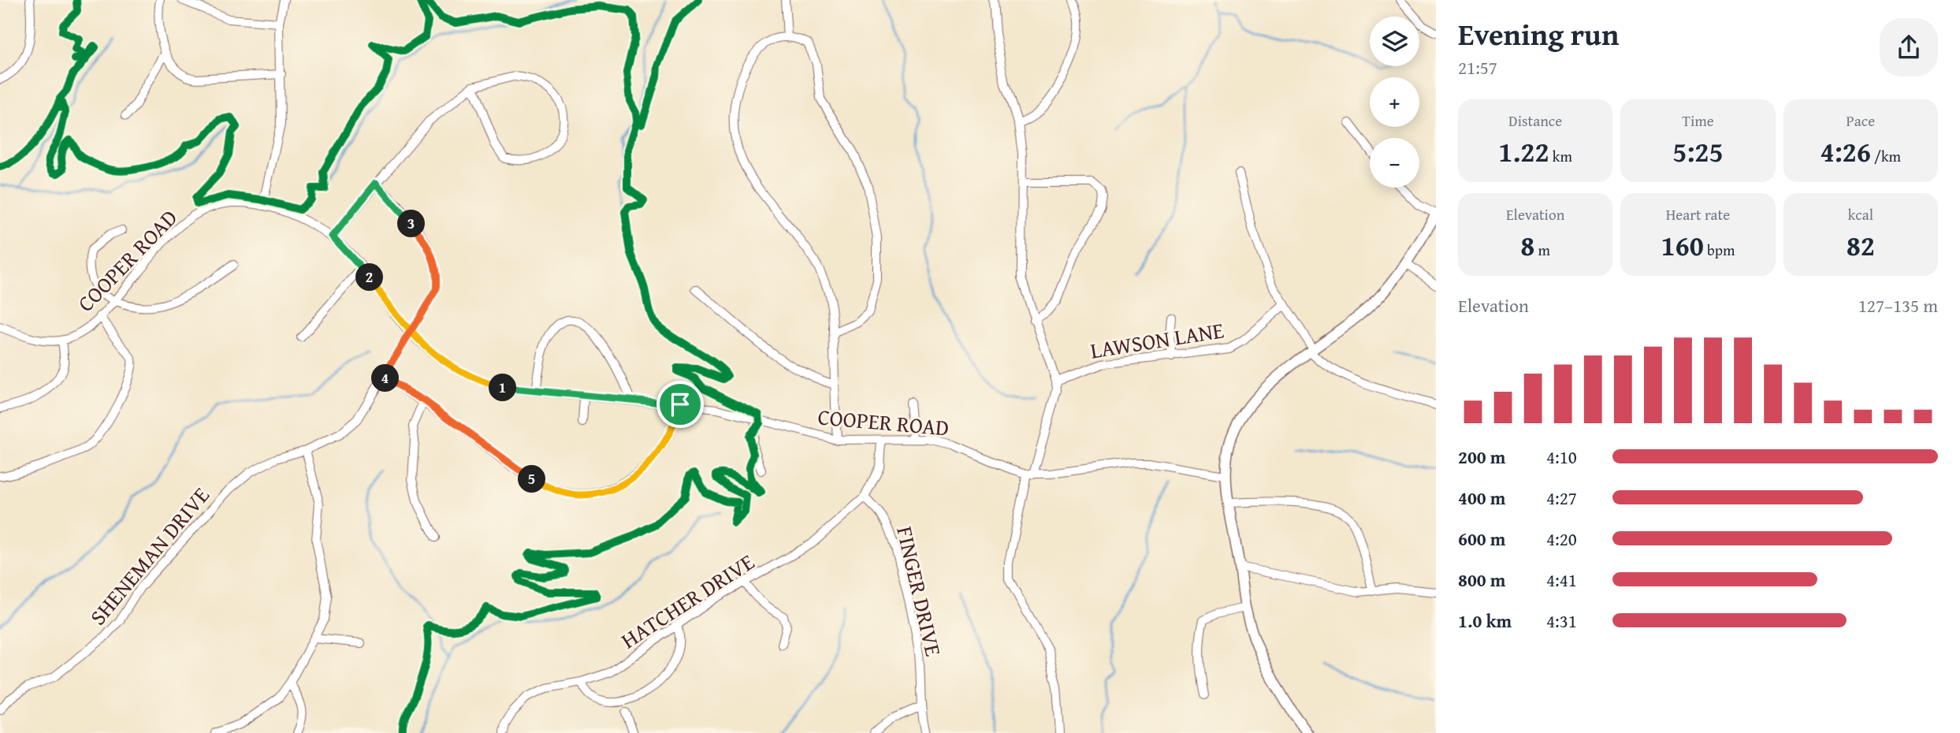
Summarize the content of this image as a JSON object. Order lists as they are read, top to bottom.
{
  "streets": {
    "street": [
      "COOPER ROAD",
      "LAWSON LANE",
      "SHENEMAN DRIVE",
      "FINGER DRIVE",
      "HATCHER DRIVE"
    ]
  },
  "crossings": [
    ["COOPER ROAD", "SHENEMAN DRIVE"],
    ["COOPER ROAD", "HATCHER DRIVE"],
    ["FINGER DRIVE", "HATCHER DRIVE"]
  ],
  "page": {
    "heading": ["Evening run", "21:57"],
    "map_buttons": ["+", "−"],
    "stats": [
      ["Distance", "1.22 km"],
      ["Time", "5:25"],
      ["Pace", "4:26 /km"],
      ["Elevation", "8 m"],
      ["Heart rate", "160 bpm"],
      ["kcal", "82"]
    ],
    "pins": [
      "3",
      "2",
      "4",
      "1",
      "5"
    ],
    "chart": ["Elevation", "127–135 m"],
    "list": [
      {
        "name": "200 m",
        "note": "4:10"
      },
      {
        "name": "400 m",
        "note": "4:27"
      },
      {
        "name": "600 m",
        "note": "4:20"
      },
      {
        "name": "800 m",
        "note": "4:41"
      },
      {
        "name": "1.0 km",
        "note": "4:31"
      }
    ]
  }
}
